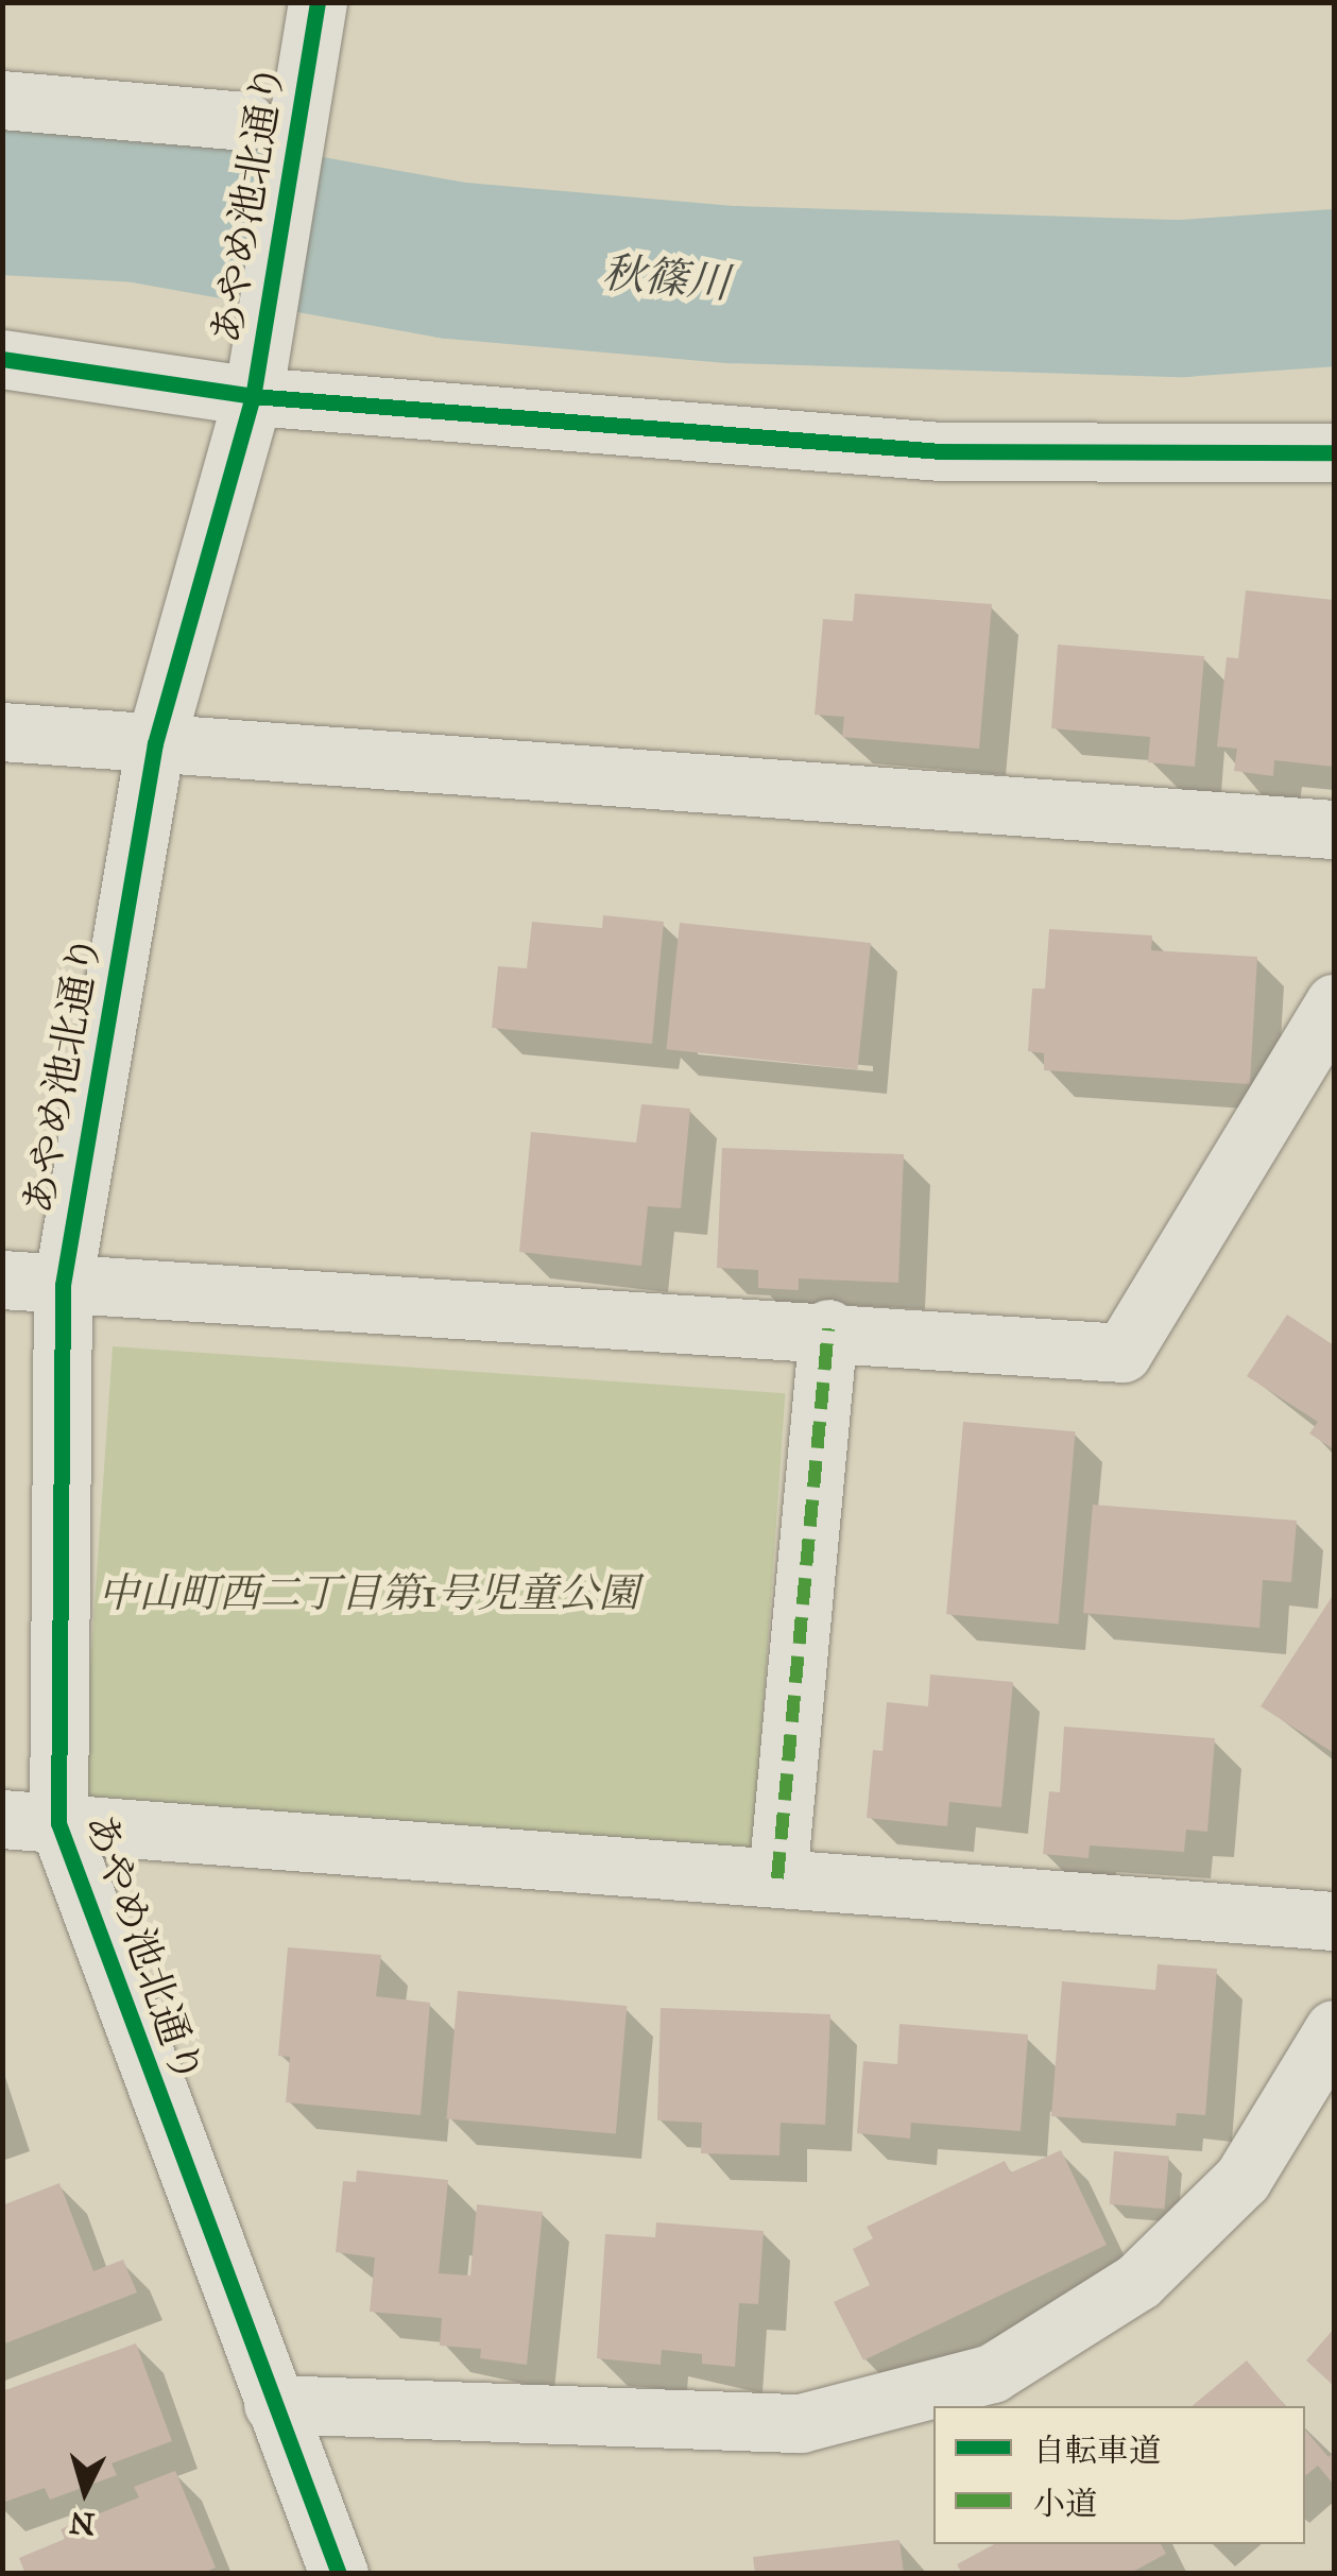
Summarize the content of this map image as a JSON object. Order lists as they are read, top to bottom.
{
  "streets": {
    "street": ["あやめ池北通り"]
  },
  "water": ["秋篠川"],
  "parks": ["中山町西二丁目第1号児童公園"],
  "legend": ["自転車道", "小道"],
  "north": "bottom"
}
